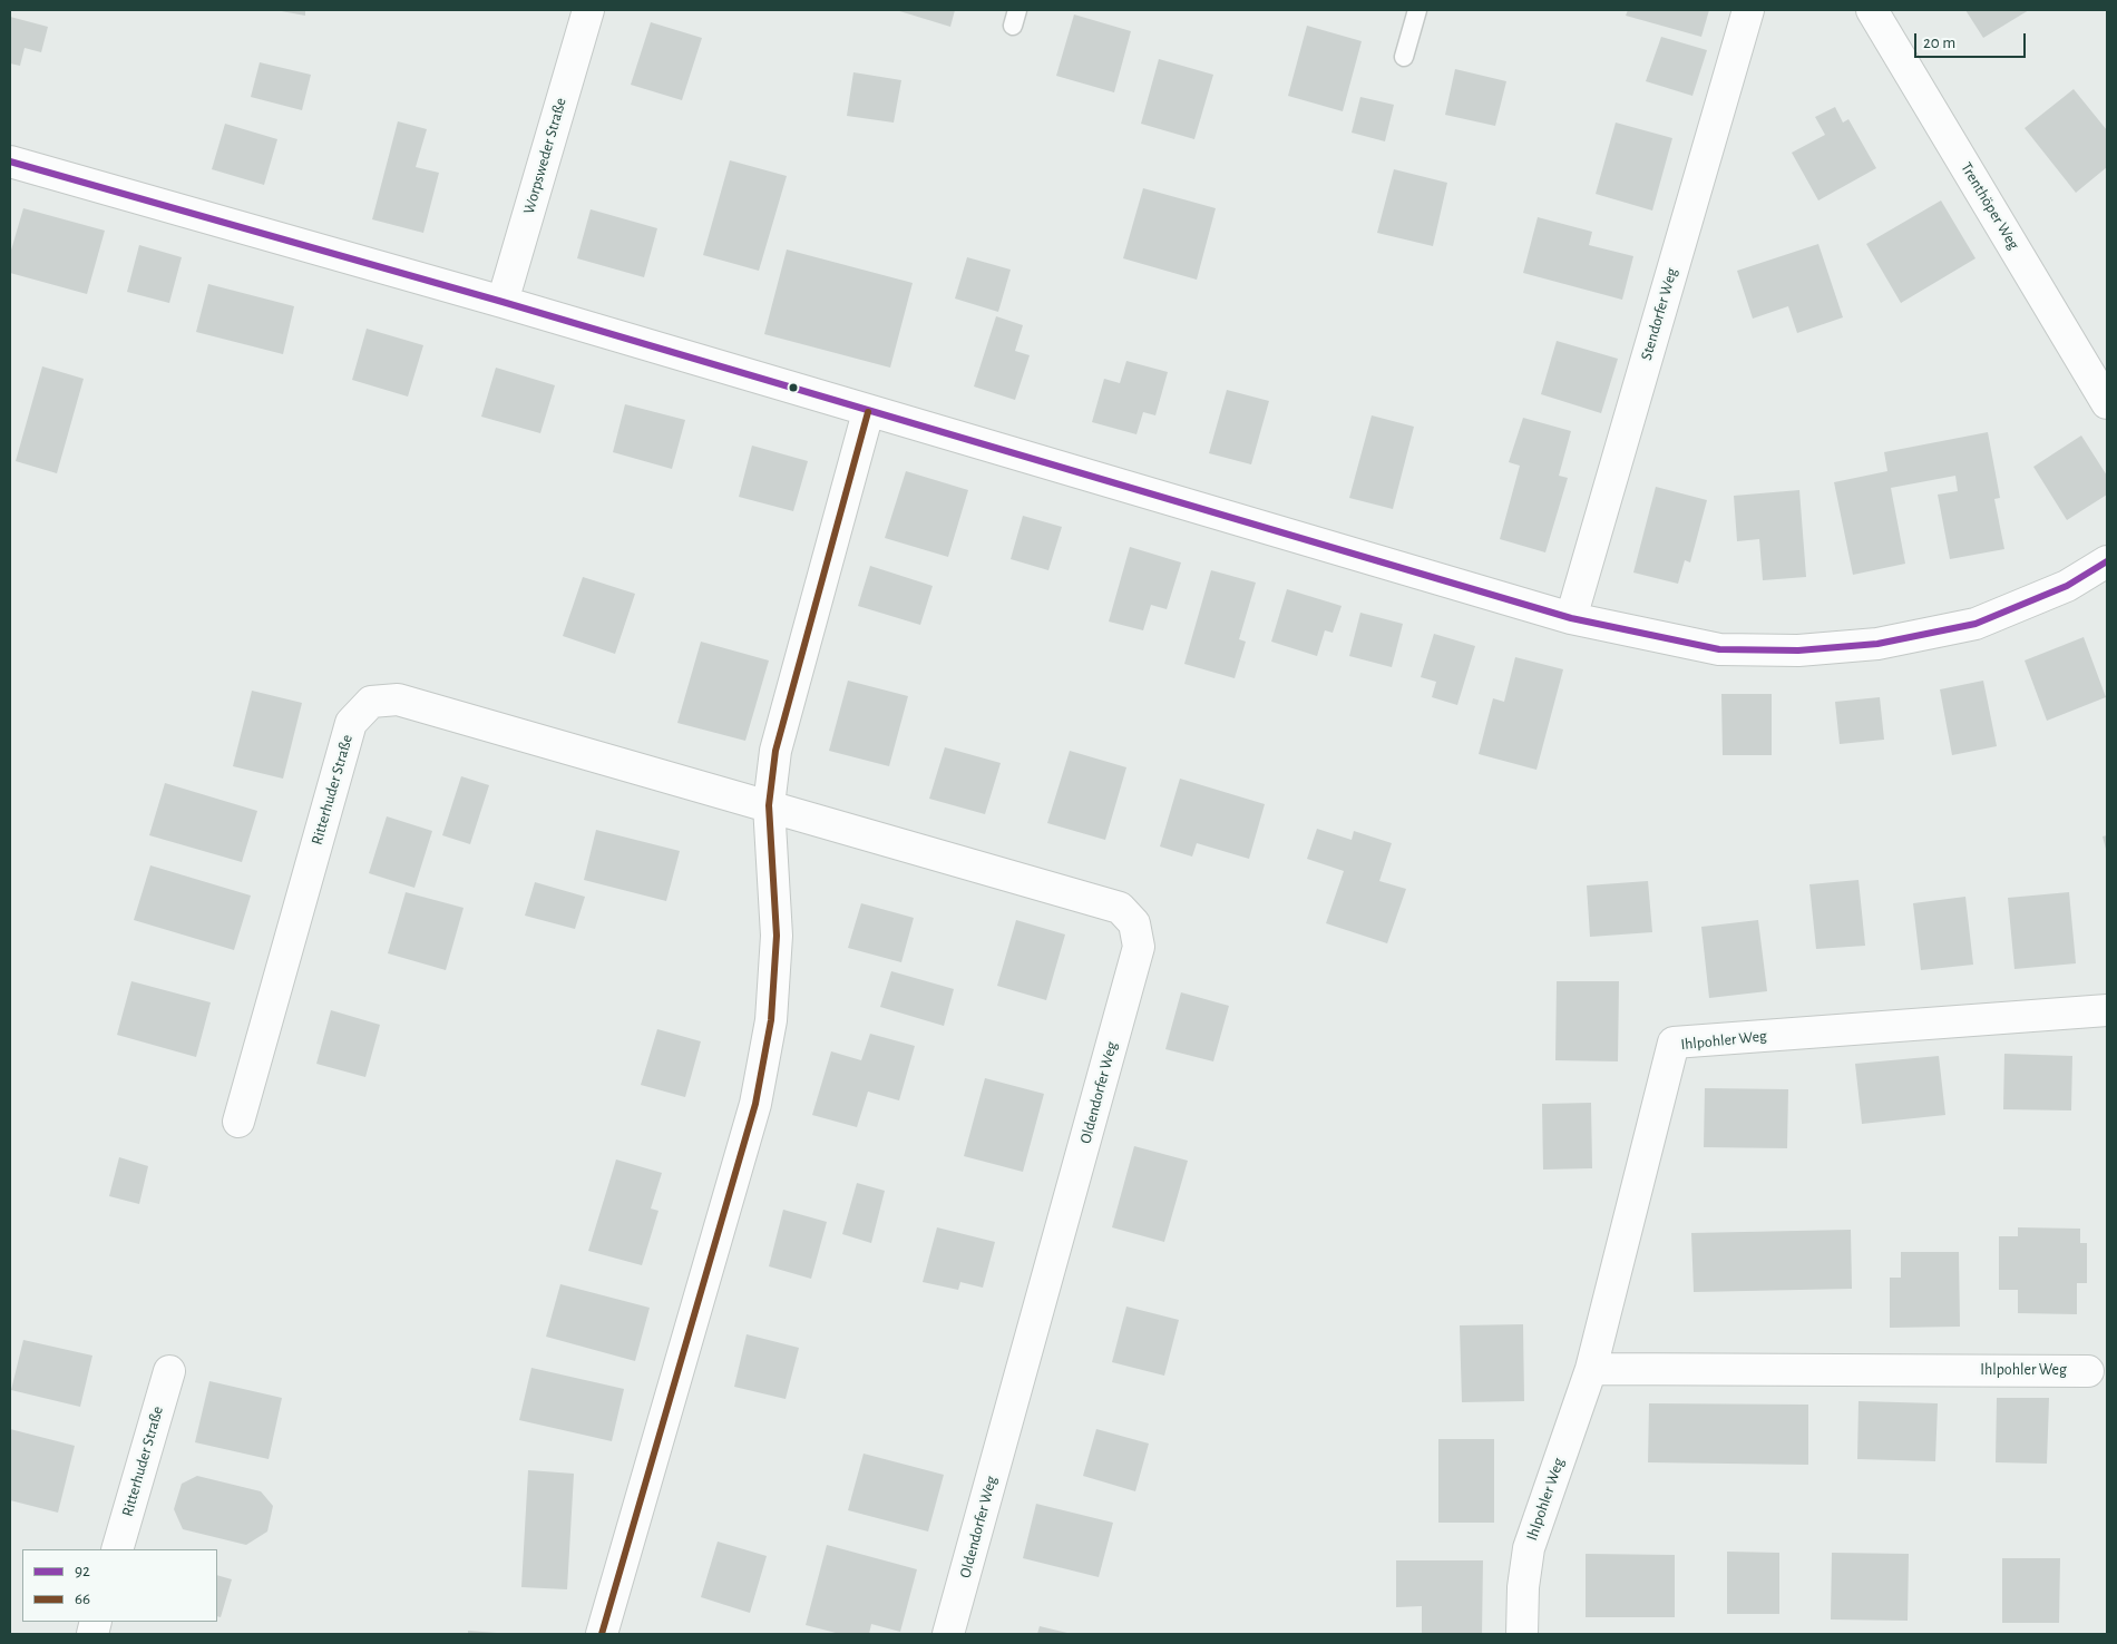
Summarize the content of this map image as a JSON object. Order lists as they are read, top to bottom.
{
  "streets": {
    "street": [
      "Worpsweder Straße",
      "Trenthöper Weg",
      "Stendorfer Weg",
      "Ritterhuder Straße",
      "Ihlpohler Weg",
      "Oldendorfer Weg"
    ]
  },
  "crossings": [
    ["Ritterhuder Straße", "Oldendorfer Weg"]
  ],
  "lines": ["transit line 92", "transit line 66"],
  "legend": ["92", "66"],
  "scale_bar": "20 m"
}
